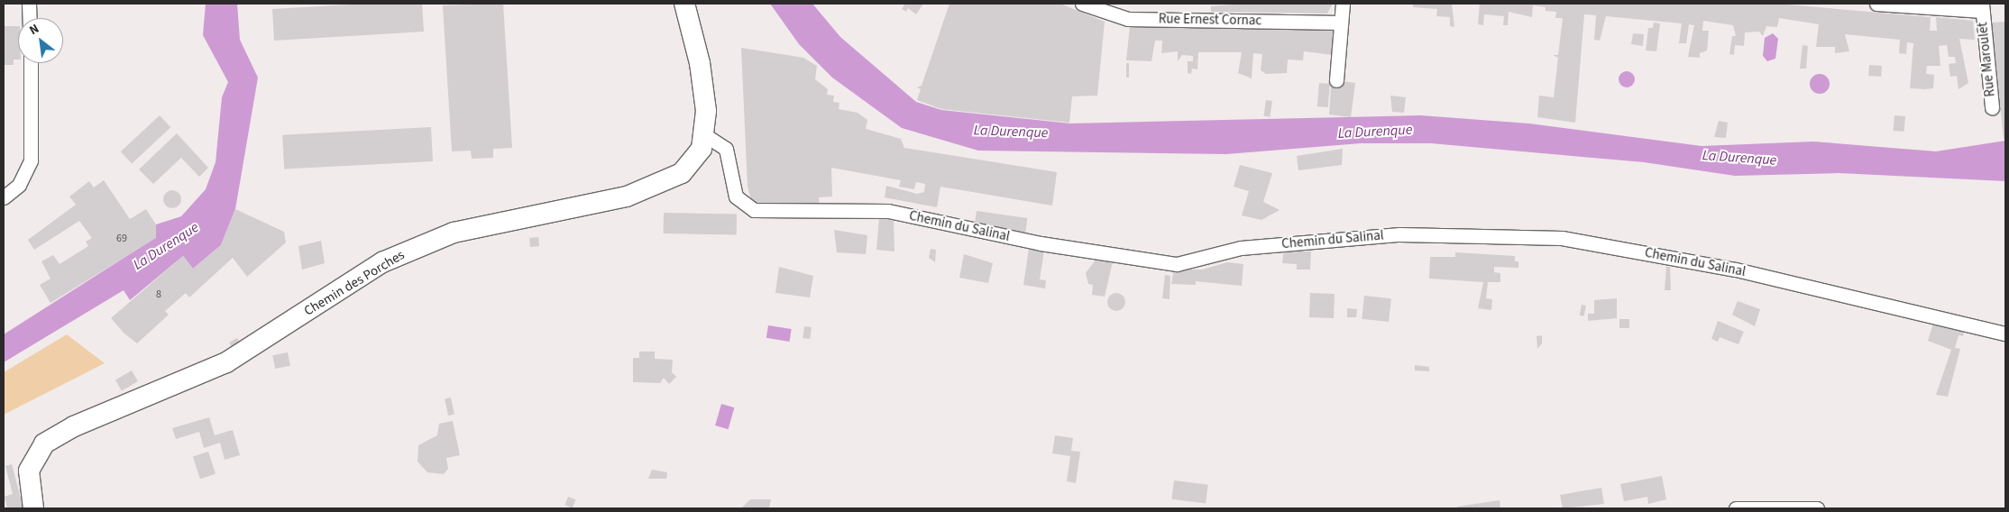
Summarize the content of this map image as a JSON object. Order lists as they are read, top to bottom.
{
  "streets": {
    "street": [
      "Rue Ernest Cornac",
      "Rue Maroulet",
      "Chemin du Salinal",
      "Chemin des Porches"
    ]
  },
  "crossings": [
    ["Chemin du Salinal", "Chemin des Porches"]
  ],
  "water": ["La Durenque"],
  "house_numbers": ["69", "8"],
  "north": "top left"
}
